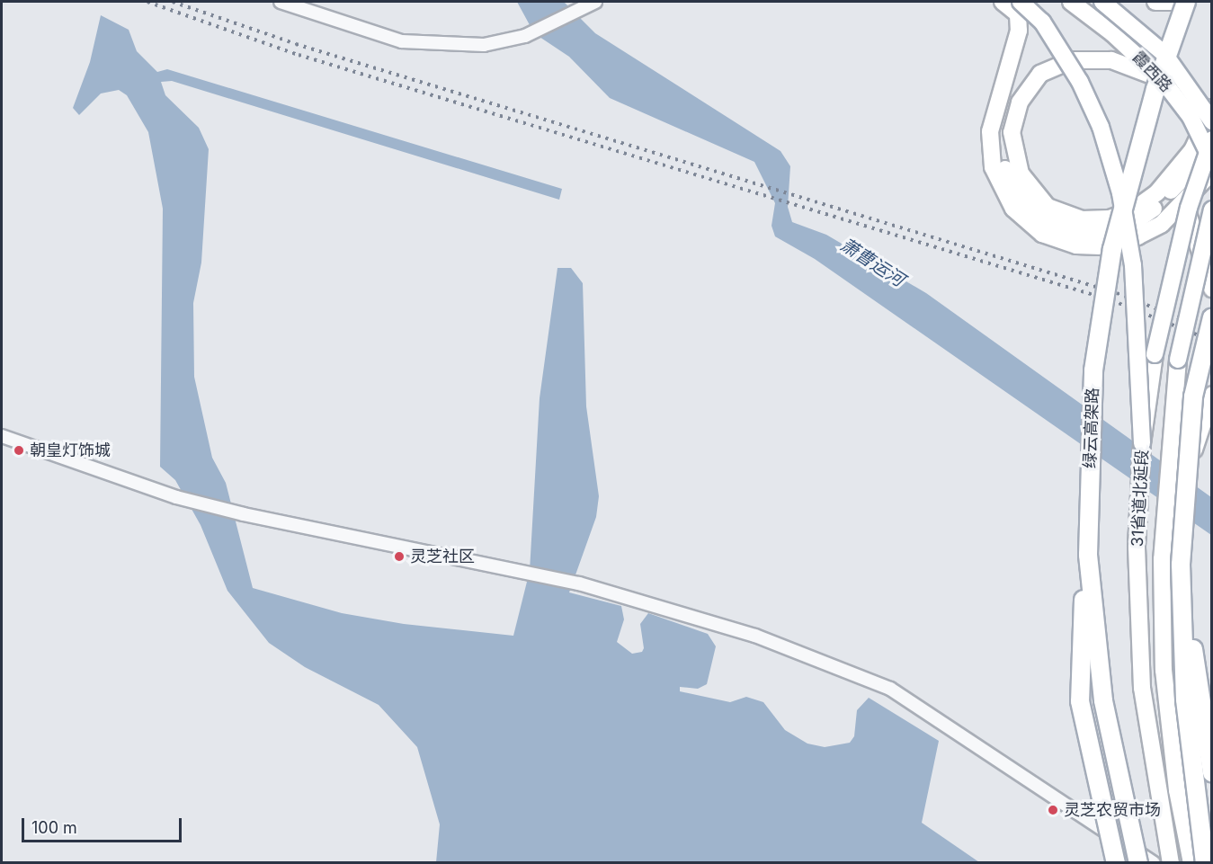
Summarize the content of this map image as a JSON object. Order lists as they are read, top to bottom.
{
  "streets": {
    "highway": ["绿云高架路"],
    "main road": ["霞西路", "31省道北延段"]
  },
  "water": ["萧曹运河"],
  "places": ["朝皇灯饰城", "灵芝社区", "灵芝农贸市场"],
  "scale_bar": "100 m"
}
